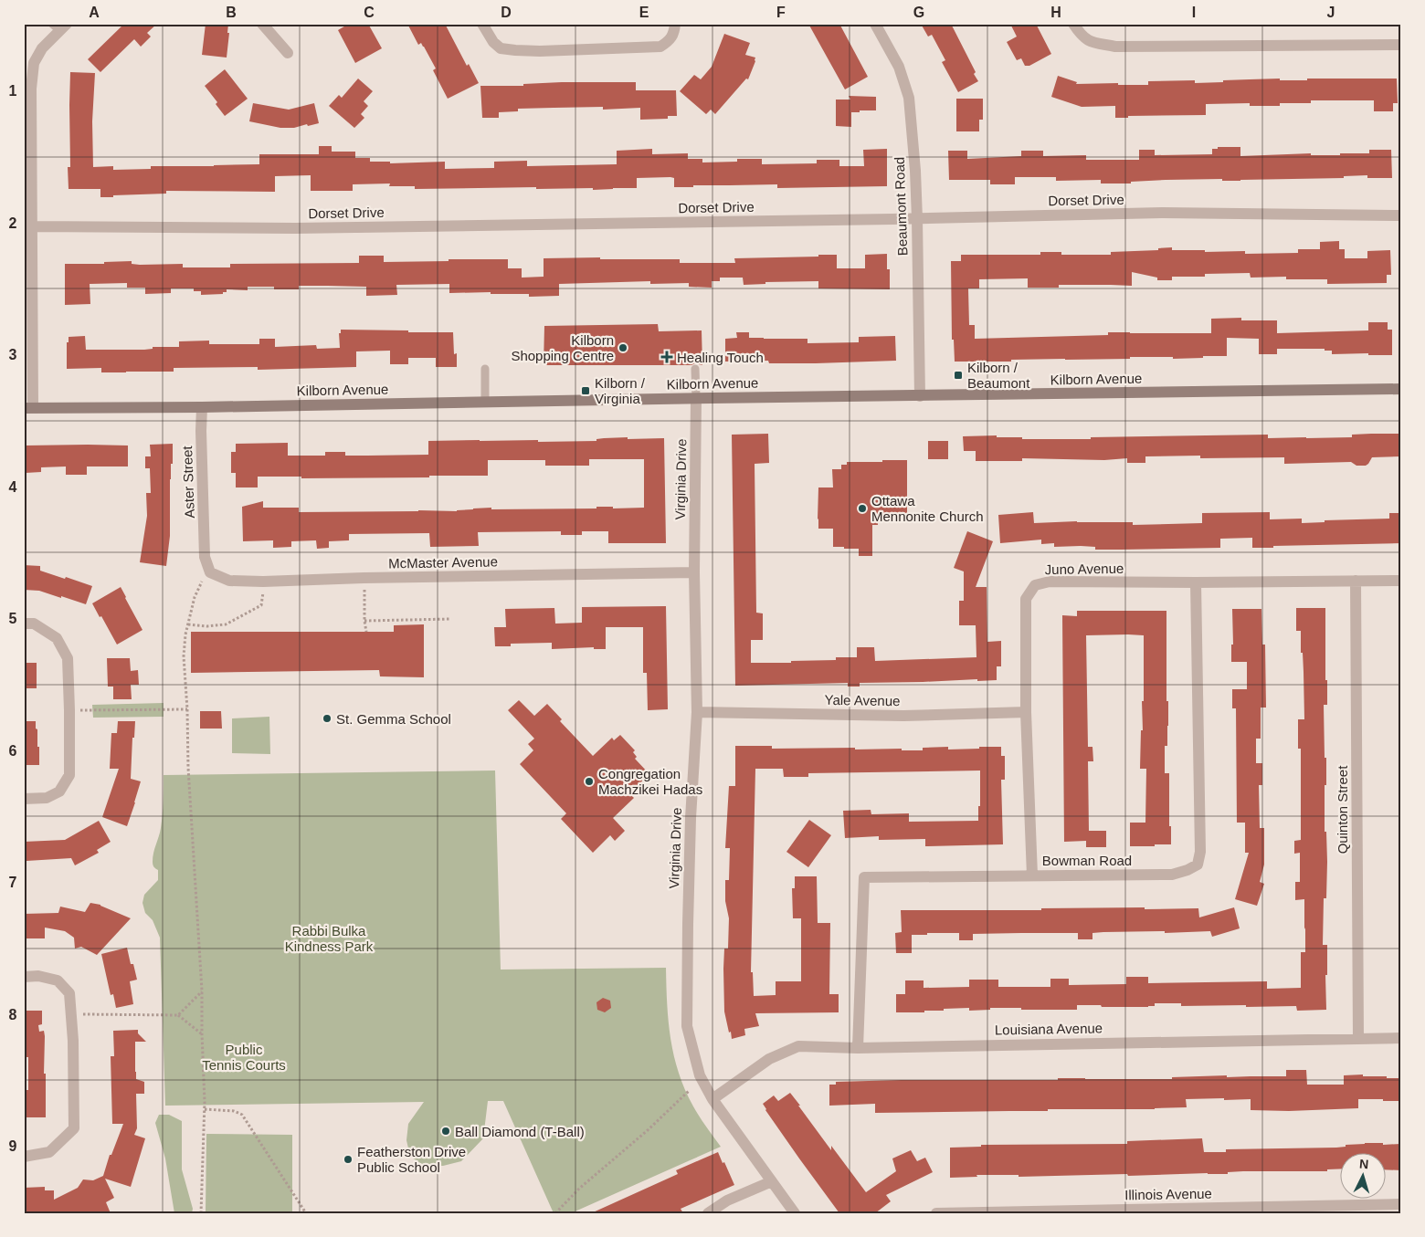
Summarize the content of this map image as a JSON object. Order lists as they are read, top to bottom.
{
  "streets": {
    "street": [
      "Dorset Drive",
      "Beaumont Road",
      "Kilborn Avenue",
      "Virginia Drive",
      "Aster Street",
      "McMaster Avenue",
      "Juno Avenue",
      "Yale Avenue",
      "Quinton Street",
      "Bowman Road",
      "Louisiana Avenue",
      "Illinois Avenue"
    ]
  },
  "crossings": [
    ["Dorset Drive", "Beaumont Road"],
    ["Beaumont Road", "Kilborn Avenue"],
    ["Kilborn Avenue", "Virginia Drive"],
    ["Kilborn Avenue", "Aster Street"],
    ["Virginia Drive", "McMaster Avenue"],
    ["Virginia Drive", "Yale Avenue"],
    ["Virginia Drive", "Louisiana Avenue"],
    ["Aster Street", "McMaster Avenue"],
    ["Juno Avenue", "Yale Avenue"],
    ["Juno Avenue", "Quinton Street"],
    ["Juno Avenue", "Bowman Road"],
    ["Quinton Street", "Louisiana Avenue"],
    ["Bowman Road", "Louisiana Avenue"]
  ],
  "parks": ["Rabbi Bulka Kindness Park", "Public Tennis Courts"],
  "places": {
    "other": [
      "Kilborn Shopping Centre",
      "Ottawa Mennonite Church",
      "St. Gemma School",
      "Congregation Machzikei Hadas",
      "Ball Diamond (T-Ball)",
      "Featherston Drive Public School"
    ],
    "health": ["Healing Touch"],
    "transit": ["Kilborn / Beaumont", "Kilborn / Virginia"]
  },
  "north": "top",
  "grid": {
    "columns": [
      "A",
      "B",
      "C",
      "D",
      "E",
      "F",
      "G",
      "H",
      "I",
      "J"
    ],
    "rows": [
      "1",
      "2",
      "3",
      "4",
      "5",
      "6",
      "7",
      "8",
      "9"
    ]
  }
}
